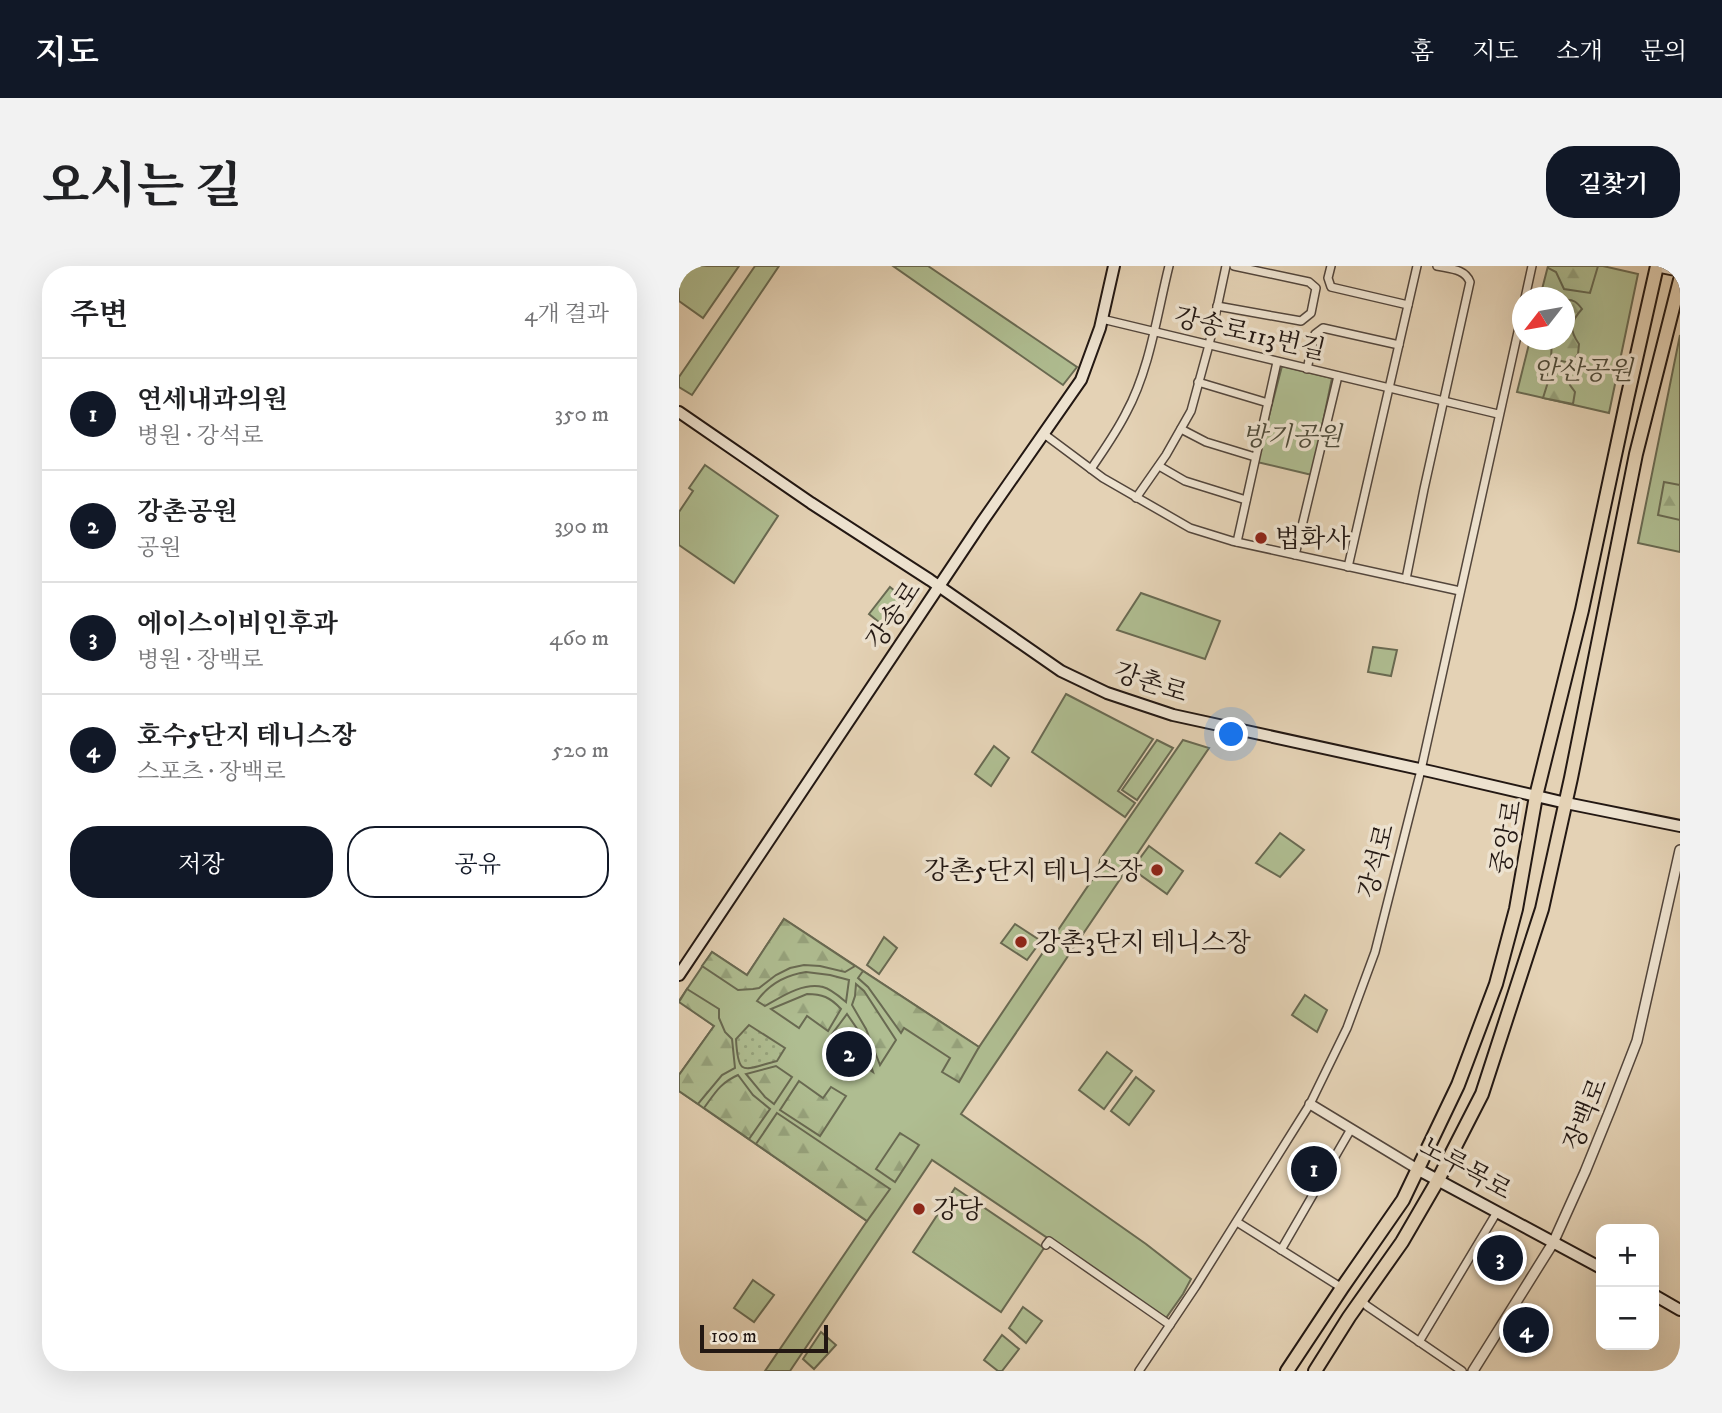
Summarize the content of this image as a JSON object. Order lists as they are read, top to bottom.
{
  "streets": {
    "main road": [
      "강송로",
      "강촌로",
      "중앙로",
      "노루목로"
    ],
    "street": ["강송로113번길", "강석로", "장백로"]
  },
  "crossings": [
    ["강송로113번길", "강송로"],
    ["강송로113번길", "강석로"],
    ["강송로", "강촌로"],
    ["강촌로", "중앙로"],
    ["강촌로", "강석로"],
    ["중앙로", "노루목로"],
    ["강석로", "노루목로"],
    ["장백로", "노루목로"]
  ],
  "parks": ["안산공원", "방기공원"],
  "places": [
    "법화사",
    "강촌5단지 테니스장",
    "강촌3단지 테니스장",
    "강당"
  ],
  "scale_bar": "100 m",
  "north": "bottom left",
  "page": {
    "header": "지도",
    "nav": [
      "홈",
      "지도",
      "소개",
      "문의"
    ],
    "title": "오시는 길",
    "buttons": [
      "길찾기",
      ["저장", "공유"]
    ],
    "heading": ["주변", "4개 결과"],
    "list": [
      {
        "mark": "1",
        "name": "연세내과의원",
        "note": "병원 · 강석로",
        "value": "350 m"
      },
      {
        "mark": "2",
        "name": "강촌공원",
        "note": "공원",
        "value": "390 m"
      },
      {
        "mark": "3",
        "name": "에이스이비인후과",
        "note": "병원 · 장백로",
        "value": "460 m"
      },
      {
        "mark": "4",
        "name": "호수5단지 테니스장",
        "note": "스포츠 · 장백로",
        "value": "520 m"
      }
    ],
    "pins": [
      "2",
      "1",
      "3",
      "4"
    ],
    "map_buttons": ["+", "−"],
    "scale": "100 m"
  }
}
